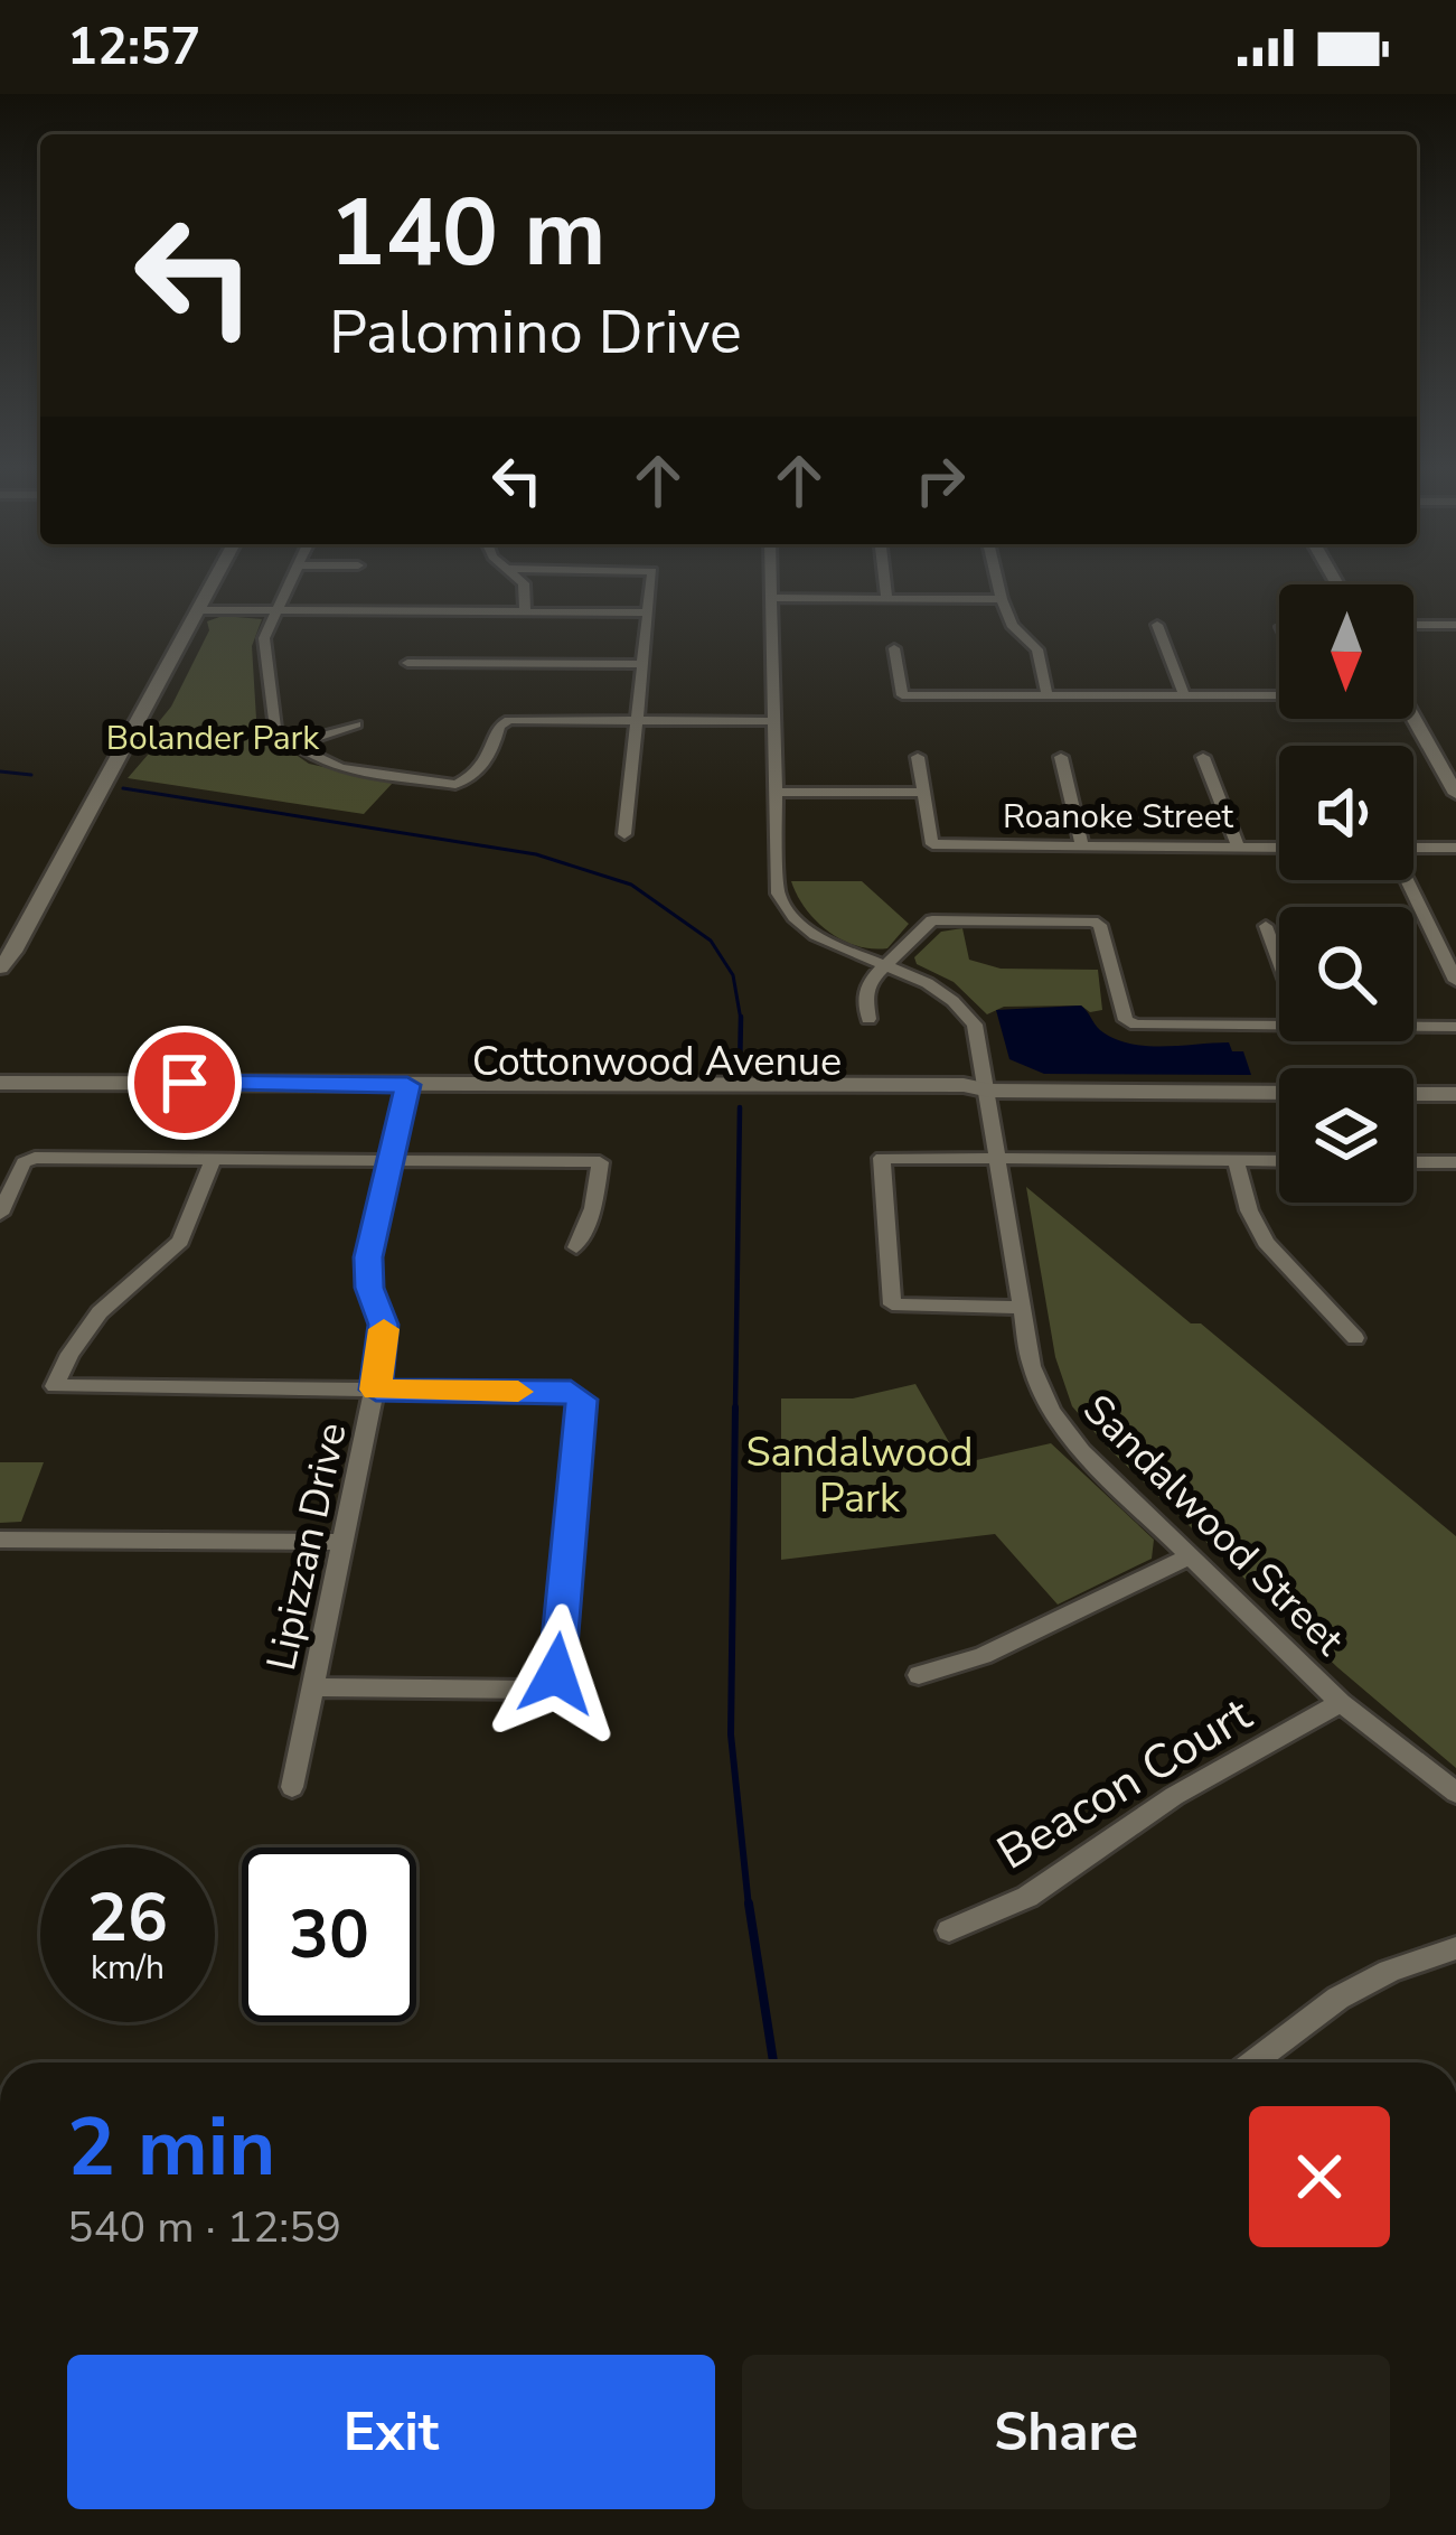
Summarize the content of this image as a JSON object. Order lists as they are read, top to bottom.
{
  "streets": {
    "main road": ["Cottonwood Avenue"],
    "street": [
      "Roanoke Street",
      "Sandalwood Street",
      "Lipizzan Drive",
      "Beacon Court"
    ]
  },
  "crossings": [
    ["Cottonwood Avenue", "Sandalwood Street"],
    ["Cottonwood Avenue", "Lipizzan Drive"],
    ["Sandalwood Street", "Beacon Court"]
  ],
  "parks": ["Bolander Park", "Sandalwood Park"],
  "north": "bottom",
  "page": {
    "status": "12:57",
    "turn": ["140 m", "Palomino Drive"],
    "speed": "26 km/h",
    "limit": "30",
    "heading": ["2 min", "540 m · 12:59"],
    "buttons": ["Exit", "Share"]
  }
}
